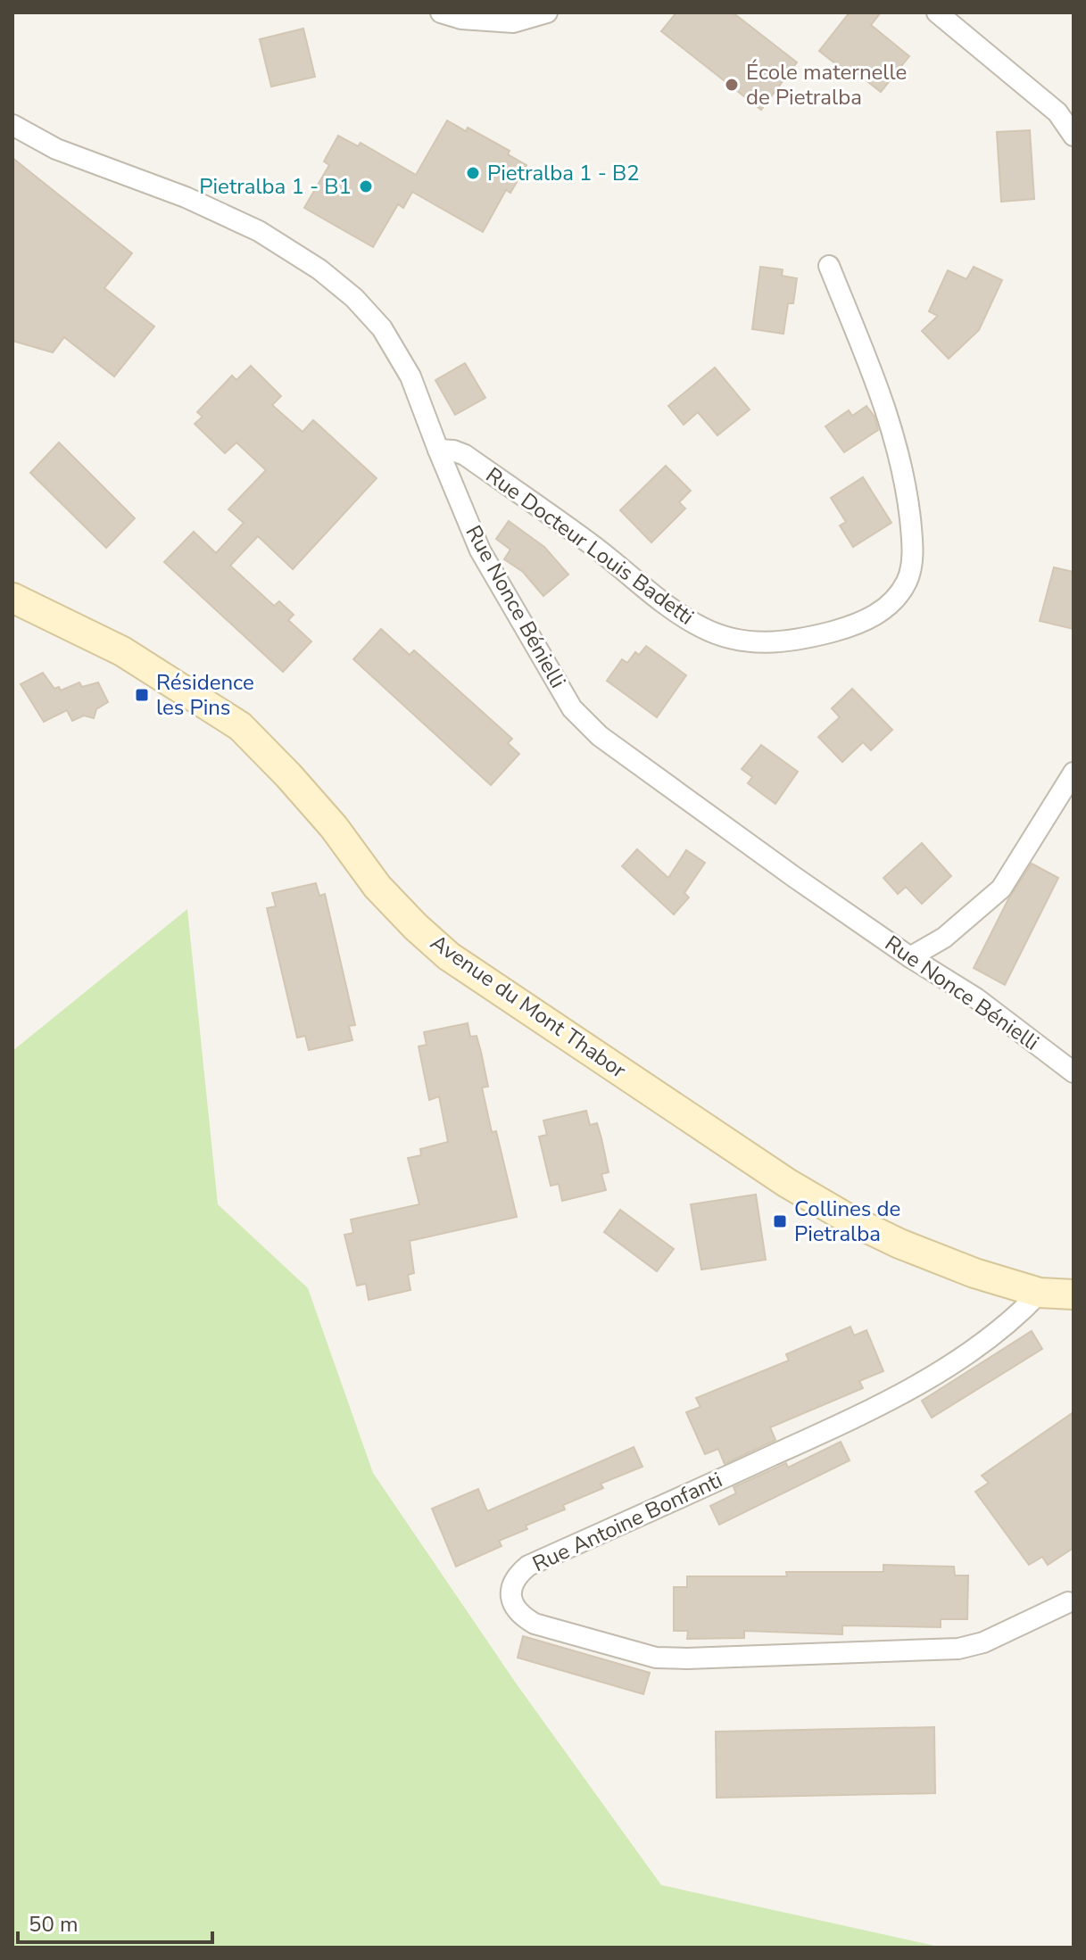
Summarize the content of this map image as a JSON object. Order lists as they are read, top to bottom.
{
  "streets": {
    "street": [
      "Rue Docteur Louis Badetti",
      "Rue Nonce Bénielli",
      "Avenue du Mont Thabor",
      "Rue Antoine Bonfanti"
    ]
  },
  "crossings": [
    ["Rue Docteur Louis Badetti", "Rue Nonce Bénielli"],
    ["Avenue du Mont Thabor", "Rue Antoine Bonfanti"]
  ],
  "places": {
    "other": ["École maternelle de Pietralba", "Pietralba 1 - B2", "Pietralba 1 - B1"],
    "transit": ["Résidence les Pins", "Collines de Pietralba"]
  },
  "scale_bar": "50 m"
}
